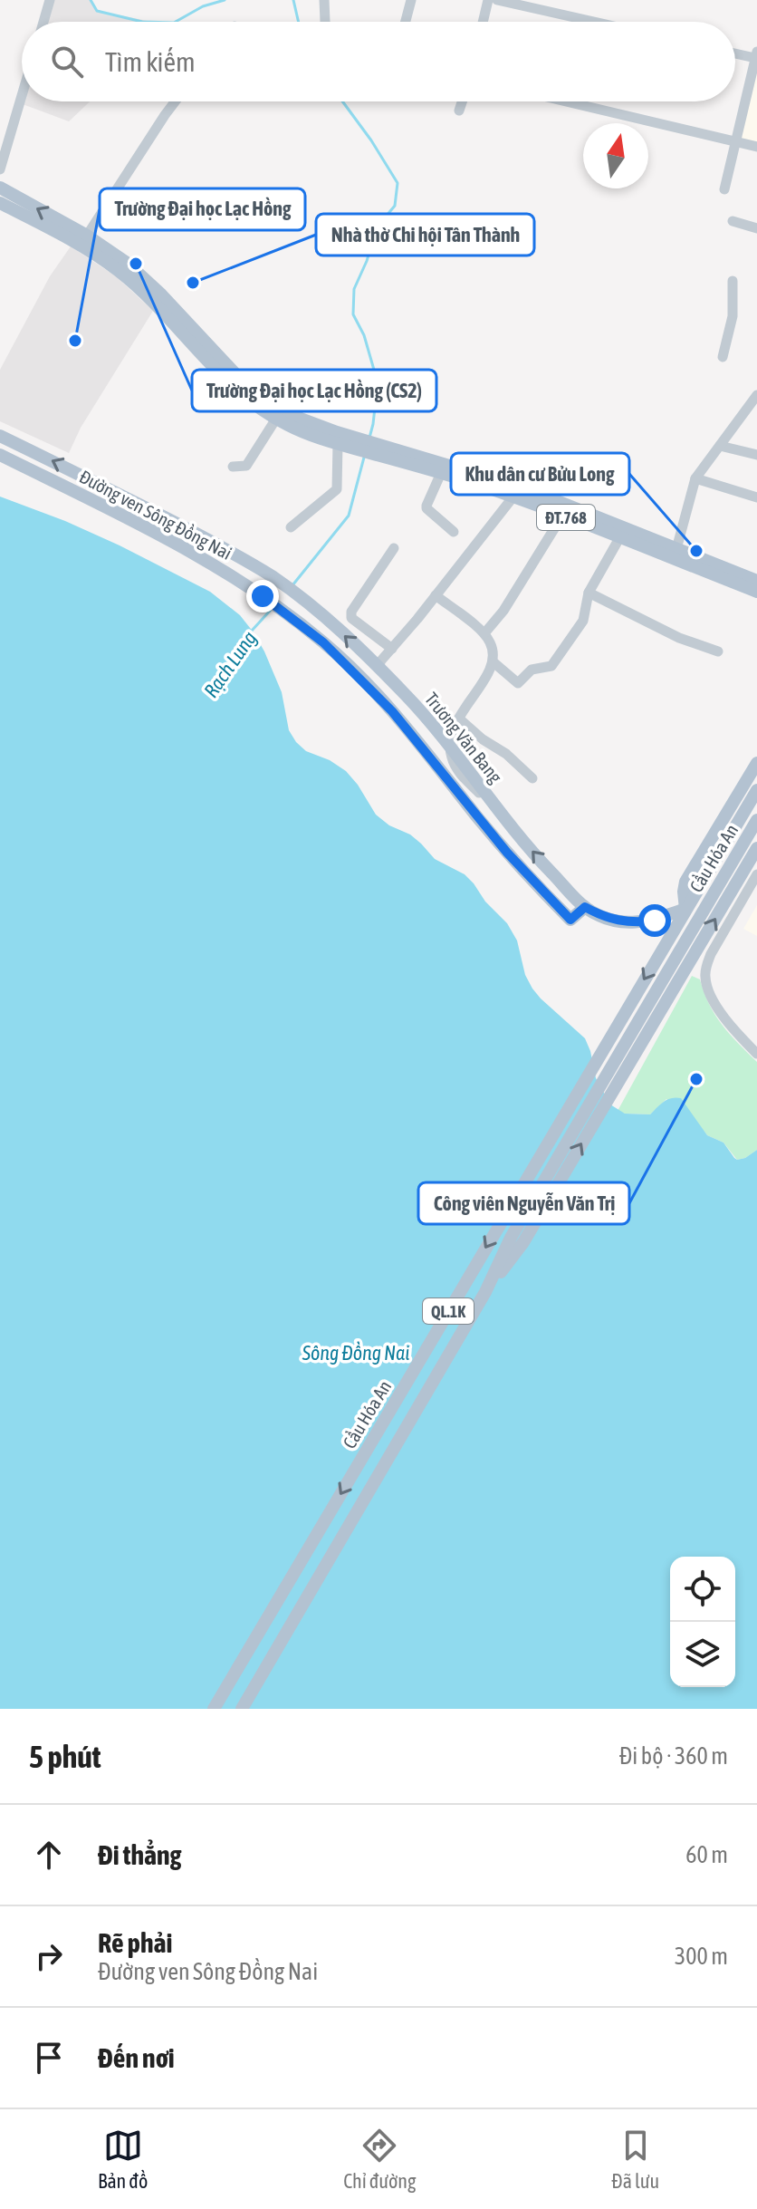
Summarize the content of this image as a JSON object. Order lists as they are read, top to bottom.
{
  "streets": {
    "main road": [
      "Đường ven Sông Đồng Nai",
      "ĐT.768",
      "Trương Văn Bang",
      "Cầu Hóa An",
      "QL.1K"
    ]
  },
  "crossings": [
    ["Đường ven Sông Đồng Nai", "Trương Văn Bang"],
    ["Cầu Hóa An", "QL.1K"]
  ],
  "one_way": ["Trương Văn Bang"],
  "water": ["Rạch Lung", "Sông Đồng Nai"],
  "places": [
    "Trường Đại học Lạc Hồng (CS2)",
    "Nhà thờ Chi hội Tân Thành",
    "Trường Đại học Lạc Hồng",
    "Khu dân cư Bửu Long",
    "Công viên Nguyễn Văn Trị"
  ],
  "north": "top",
  "page": {
    "search": "Tìm kiếm",
    "heading": ["5 phút", "Đi bộ · 360 m"],
    "list": [
      ["Đi thẳng", "60 m"],
      ["Rẽ phải", "Đường ven Sông Đồng Nai", "300 m"],
      "Đến nơi"
    ],
    "nav": ["Bản đồ", "Chỉ đường", "Đã lưu"]
  }
}
